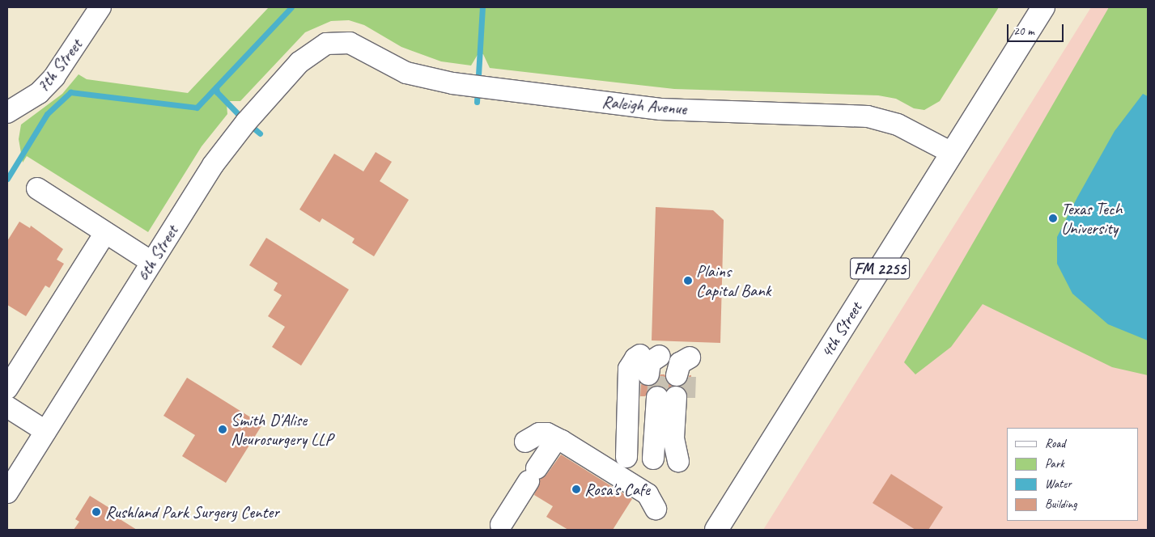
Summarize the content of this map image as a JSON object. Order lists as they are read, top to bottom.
{
  "streets": {
    "main road": ["FM 2255", "4th Street"],
    "street": ["7th Street", "Raleigh Avenue", "6th Street"]
  },
  "crossings": [
    ["Raleigh Avenue", "6th Street"],
    ["Raleigh Avenue", "4th Street"]
  ],
  "places": [
    "Texas Tech University",
    "Plains Capital Bank",
    "Smith D'Alise Neurosurgery LLP",
    "Rosa's Cafe",
    "Rushland Park Surgery Center"
  ],
  "legend": [
    "Road",
    "Park",
    "Water",
    "Building"
  ],
  "scale_bar": "20 m"
}
